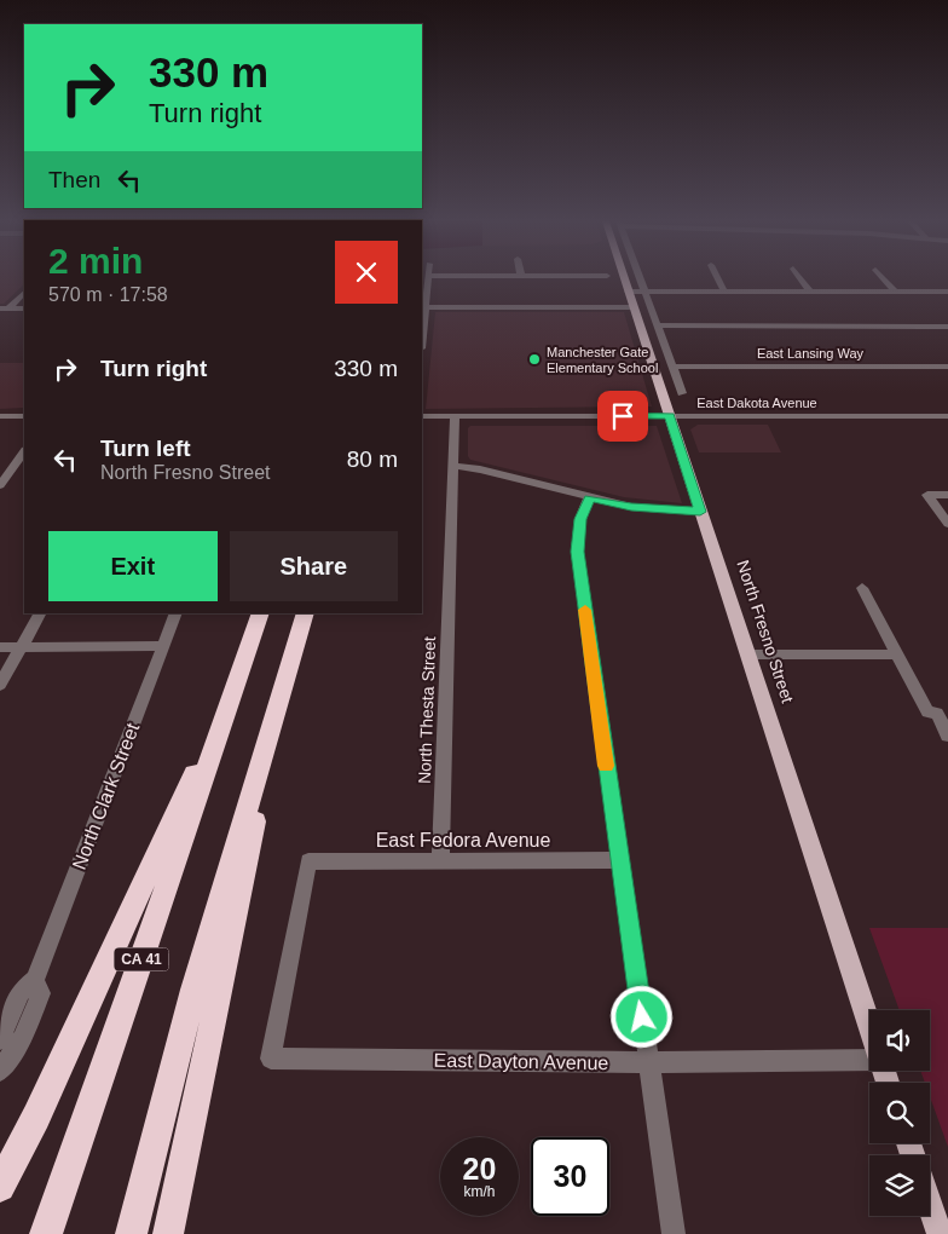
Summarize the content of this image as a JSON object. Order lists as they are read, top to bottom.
{
  "streets": {
    "highway": ["CA 41"],
    "main road": ["North Fresno Street"],
    "street": [
      "East Lansing Way",
      "East Dakota Avenue",
      "North Thesta Street",
      "North Clark Street",
      "East Fedora Avenue",
      "East Dayton Avenue"
    ]
  },
  "crossings": [
    ["East Dakota Avenue", "North Fresno Street"],
    ["East Dakota Avenue", "North Thesta Street"],
    ["North Thesta Street", "East Fedora Avenue"],
    ["East Fedora Avenue", "East Dayton Avenue"]
  ],
  "places": ["Manchester Gate Elementary School"],
  "page": {
    "turn": ["330 m", "Turn right"],
    "then": "Then",
    "heading": ["2 min", "570 m · 17:58"],
    "list": [
      {
        "name": "Turn right",
        "value": "330 m"
      },
      {
        "name": "Turn left",
        "note": "North Fresno Street",
        "value": "80 m"
      }
    ],
    "buttons": ["Exit", "Share"],
    "speed": "20 km/h",
    "limit": "30"
  }
}
